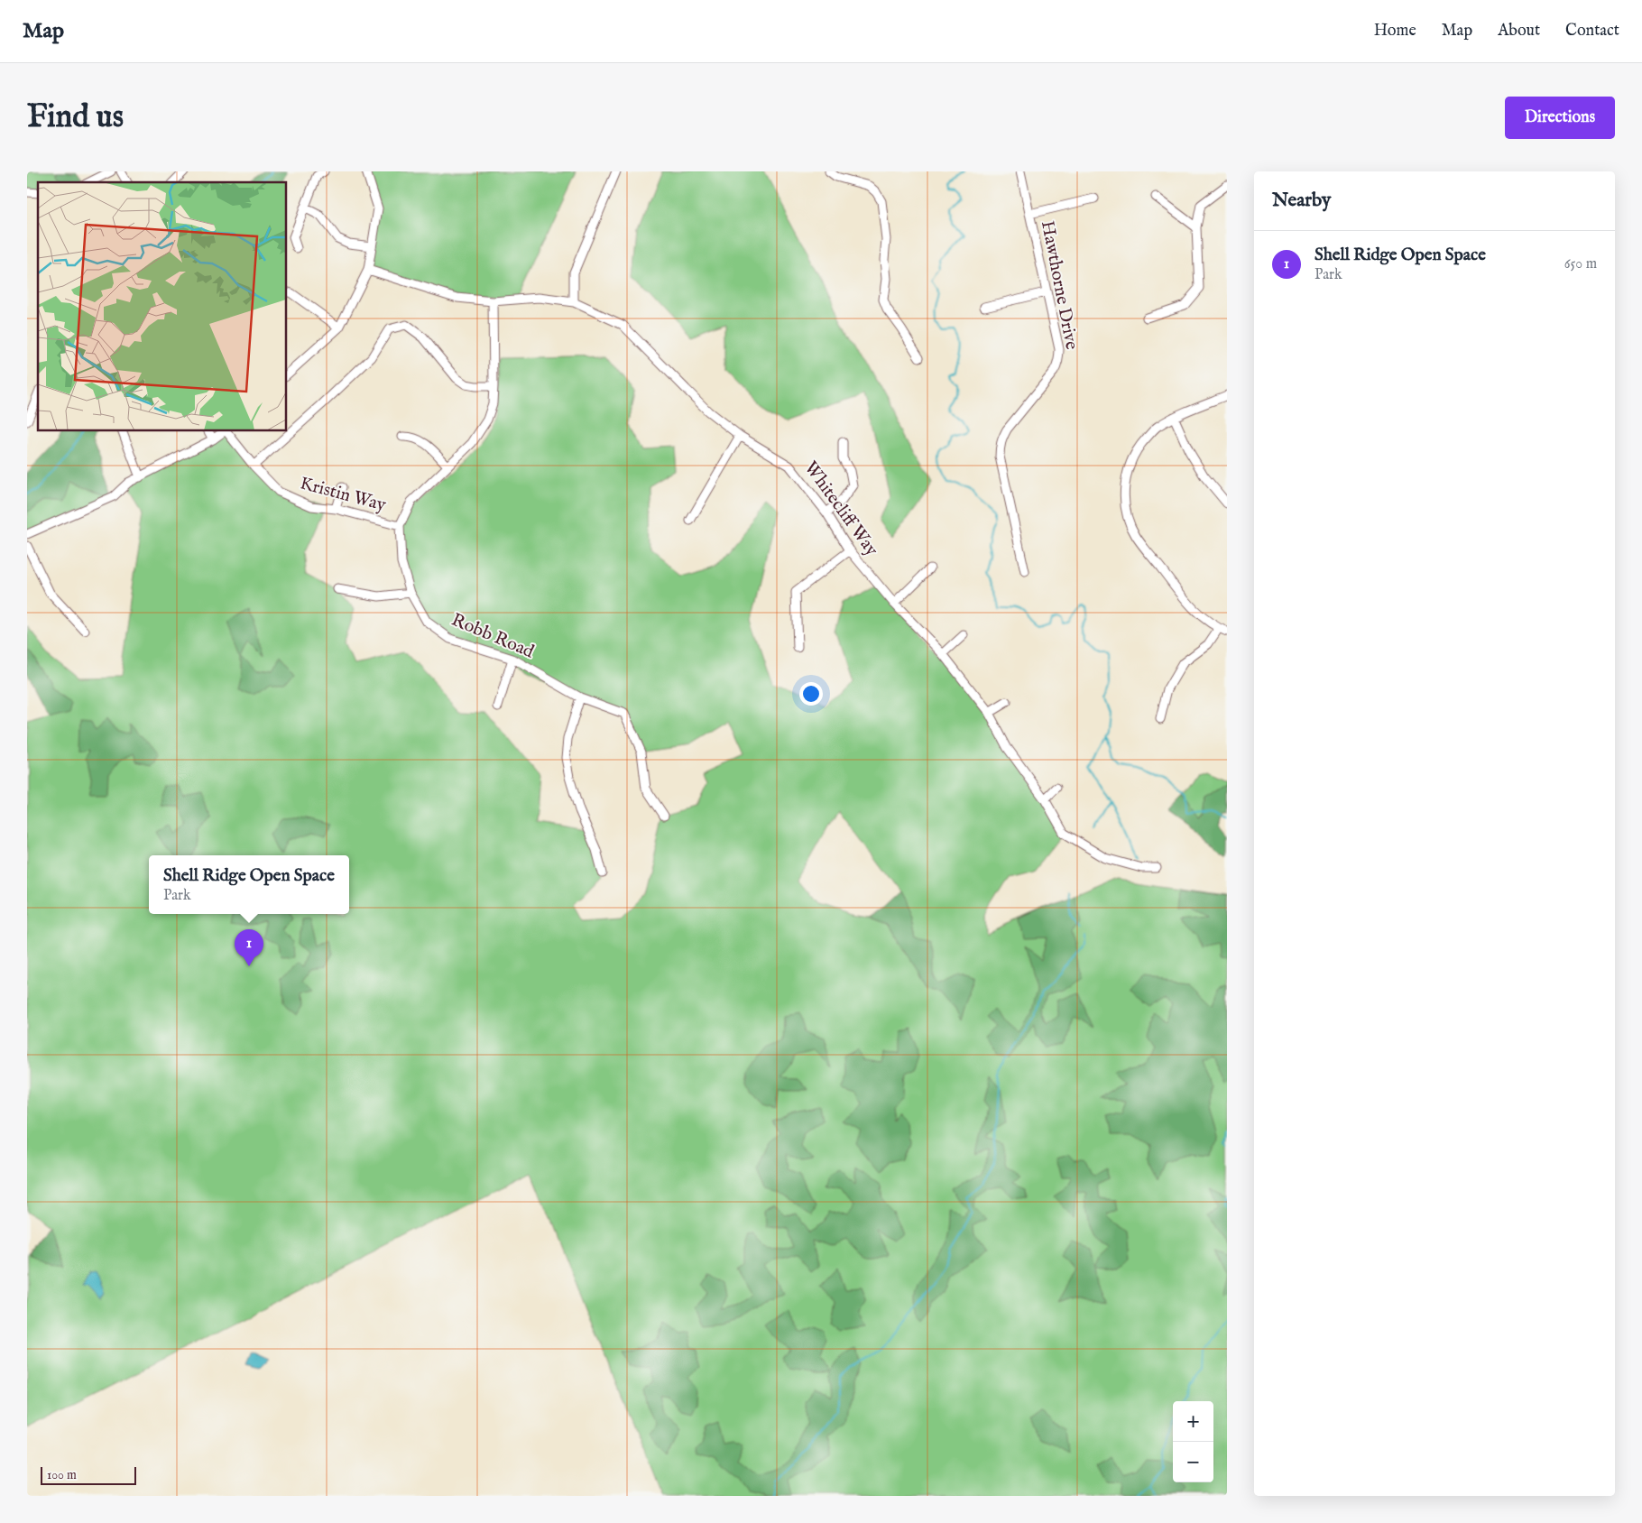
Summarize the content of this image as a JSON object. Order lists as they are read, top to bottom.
{
  "streets": {
    "street": [
      "Hawthorne Drive",
      "Kristin Way",
      "Whitecliff Way",
      "Robb Road"
    ]
  },
  "crossings": [
    ["Kristin Way", "Robb Road"],
    ["Whitecliff Way", "Robb Road"]
  ],
  "scale_bar": "100 m",
  "page": {
    "header": "Map",
    "nav": [
      "Home",
      "Map",
      "About",
      "Contact"
    ],
    "buttons": "Directions",
    "title": "Find us",
    "heading": "Nearby",
    "list": [
      {
        "mark": "1",
        "name": "Shell Ridge Open Space",
        "note": "Park",
        "value": "650 m"
      }
    ],
    "popup": ["Shell Ridge Open Space", "Park"],
    "pins": "1",
    "map_buttons": ["+", "−"],
    "scale": "100 m"
  }
}
